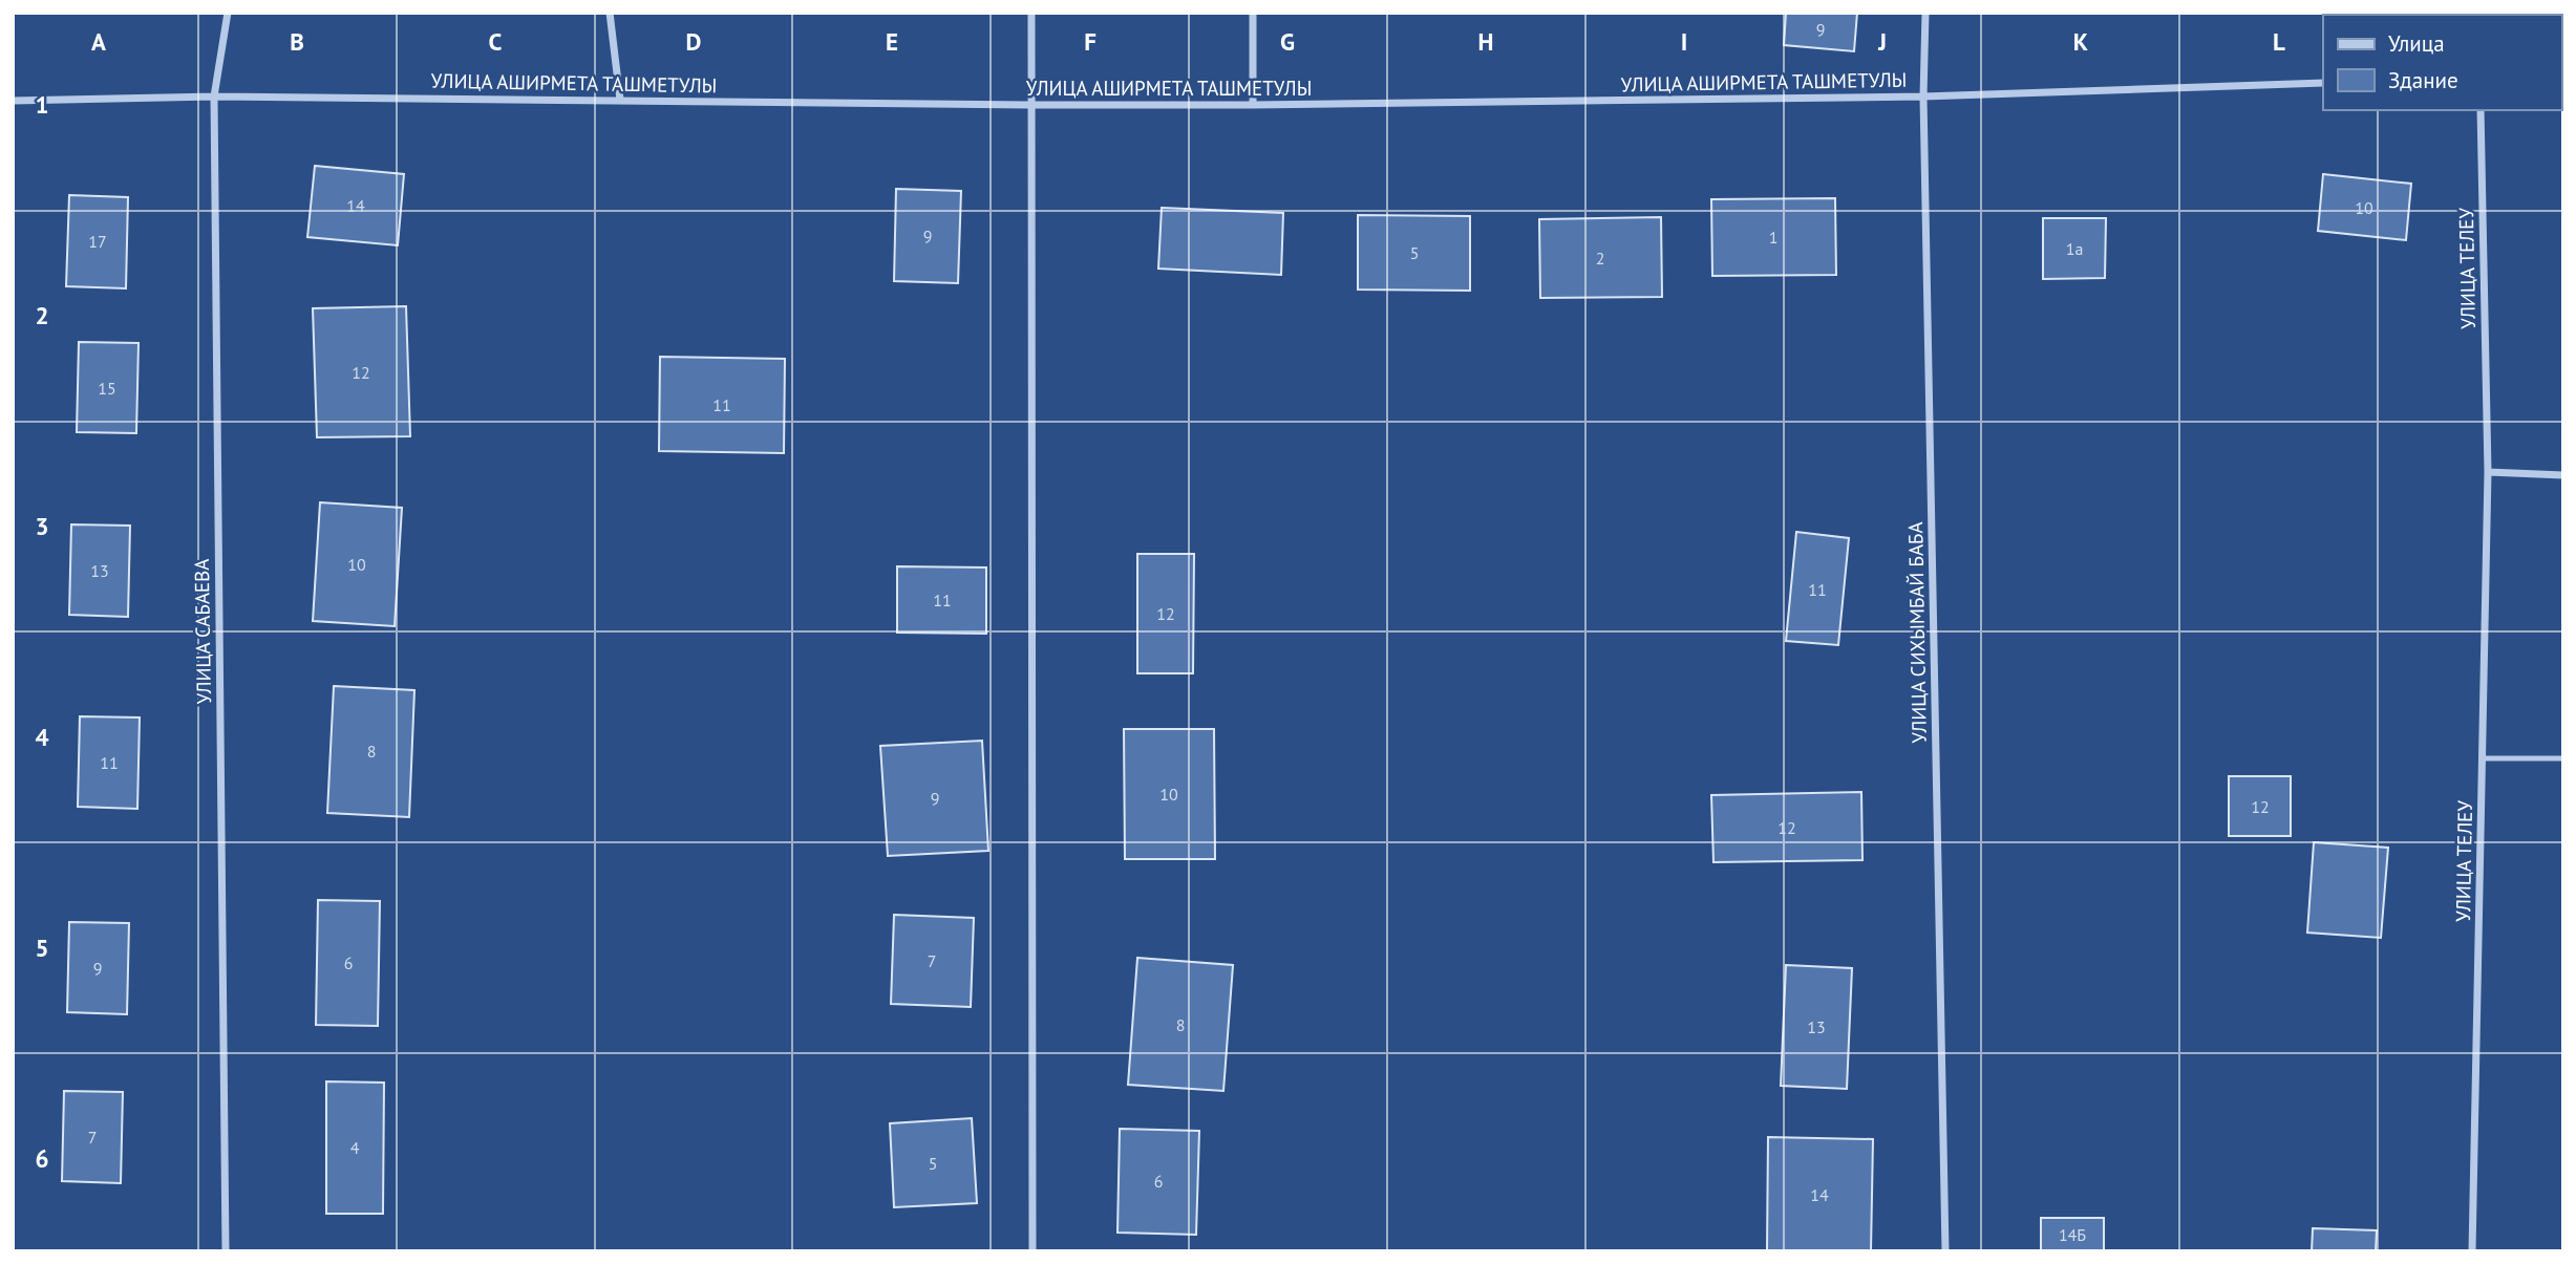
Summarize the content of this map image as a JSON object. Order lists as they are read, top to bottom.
{
  "streets": {
    "street": [
      "УЛИЦА АШИРМЕТА ТАШМЕТУЛЫ",
      "УЛИЦА ТЕЛЕУ",
      "УЛИЦА САБАЕВА",
      "УЛИЦА СИХЫМБАЙ БАБА"
    ]
  },
  "crossings": [
    ["УЛИЦА АШИРМЕТА ТАШМЕТУЛЫ", "УЛИЦА САБАЕВА"],
    ["УЛИЦА АШИРМЕТА ТАШМЕТУЛЫ", "УЛИЦА СИХЫМБАЙ БАБА"]
  ],
  "house_numbers": [
    "9",
    "14",
    "10",
    "9",
    "1",
    "17",
    "1а",
    "5",
    "2",
    "12",
    "15",
    "11",
    "10",
    "13",
    "11",
    "11",
    "12",
    "8",
    "11",
    "10",
    "9",
    "12",
    "12",
    "7",
    "6",
    "9",
    "8",
    "13",
    "7",
    "4",
    "5",
    "6",
    "14",
    "14Б"
  ],
  "legend": ["Улица", "Здание"],
  "grid": {
    "columns": [
      "A",
      "B",
      "C",
      "D",
      "E",
      "F",
      "G",
      "H",
      "I",
      "J",
      "K",
      "L"
    ],
    "rows": [
      "1",
      "2",
      "3",
      "4",
      "5",
      "6"
    ]
  }
}
